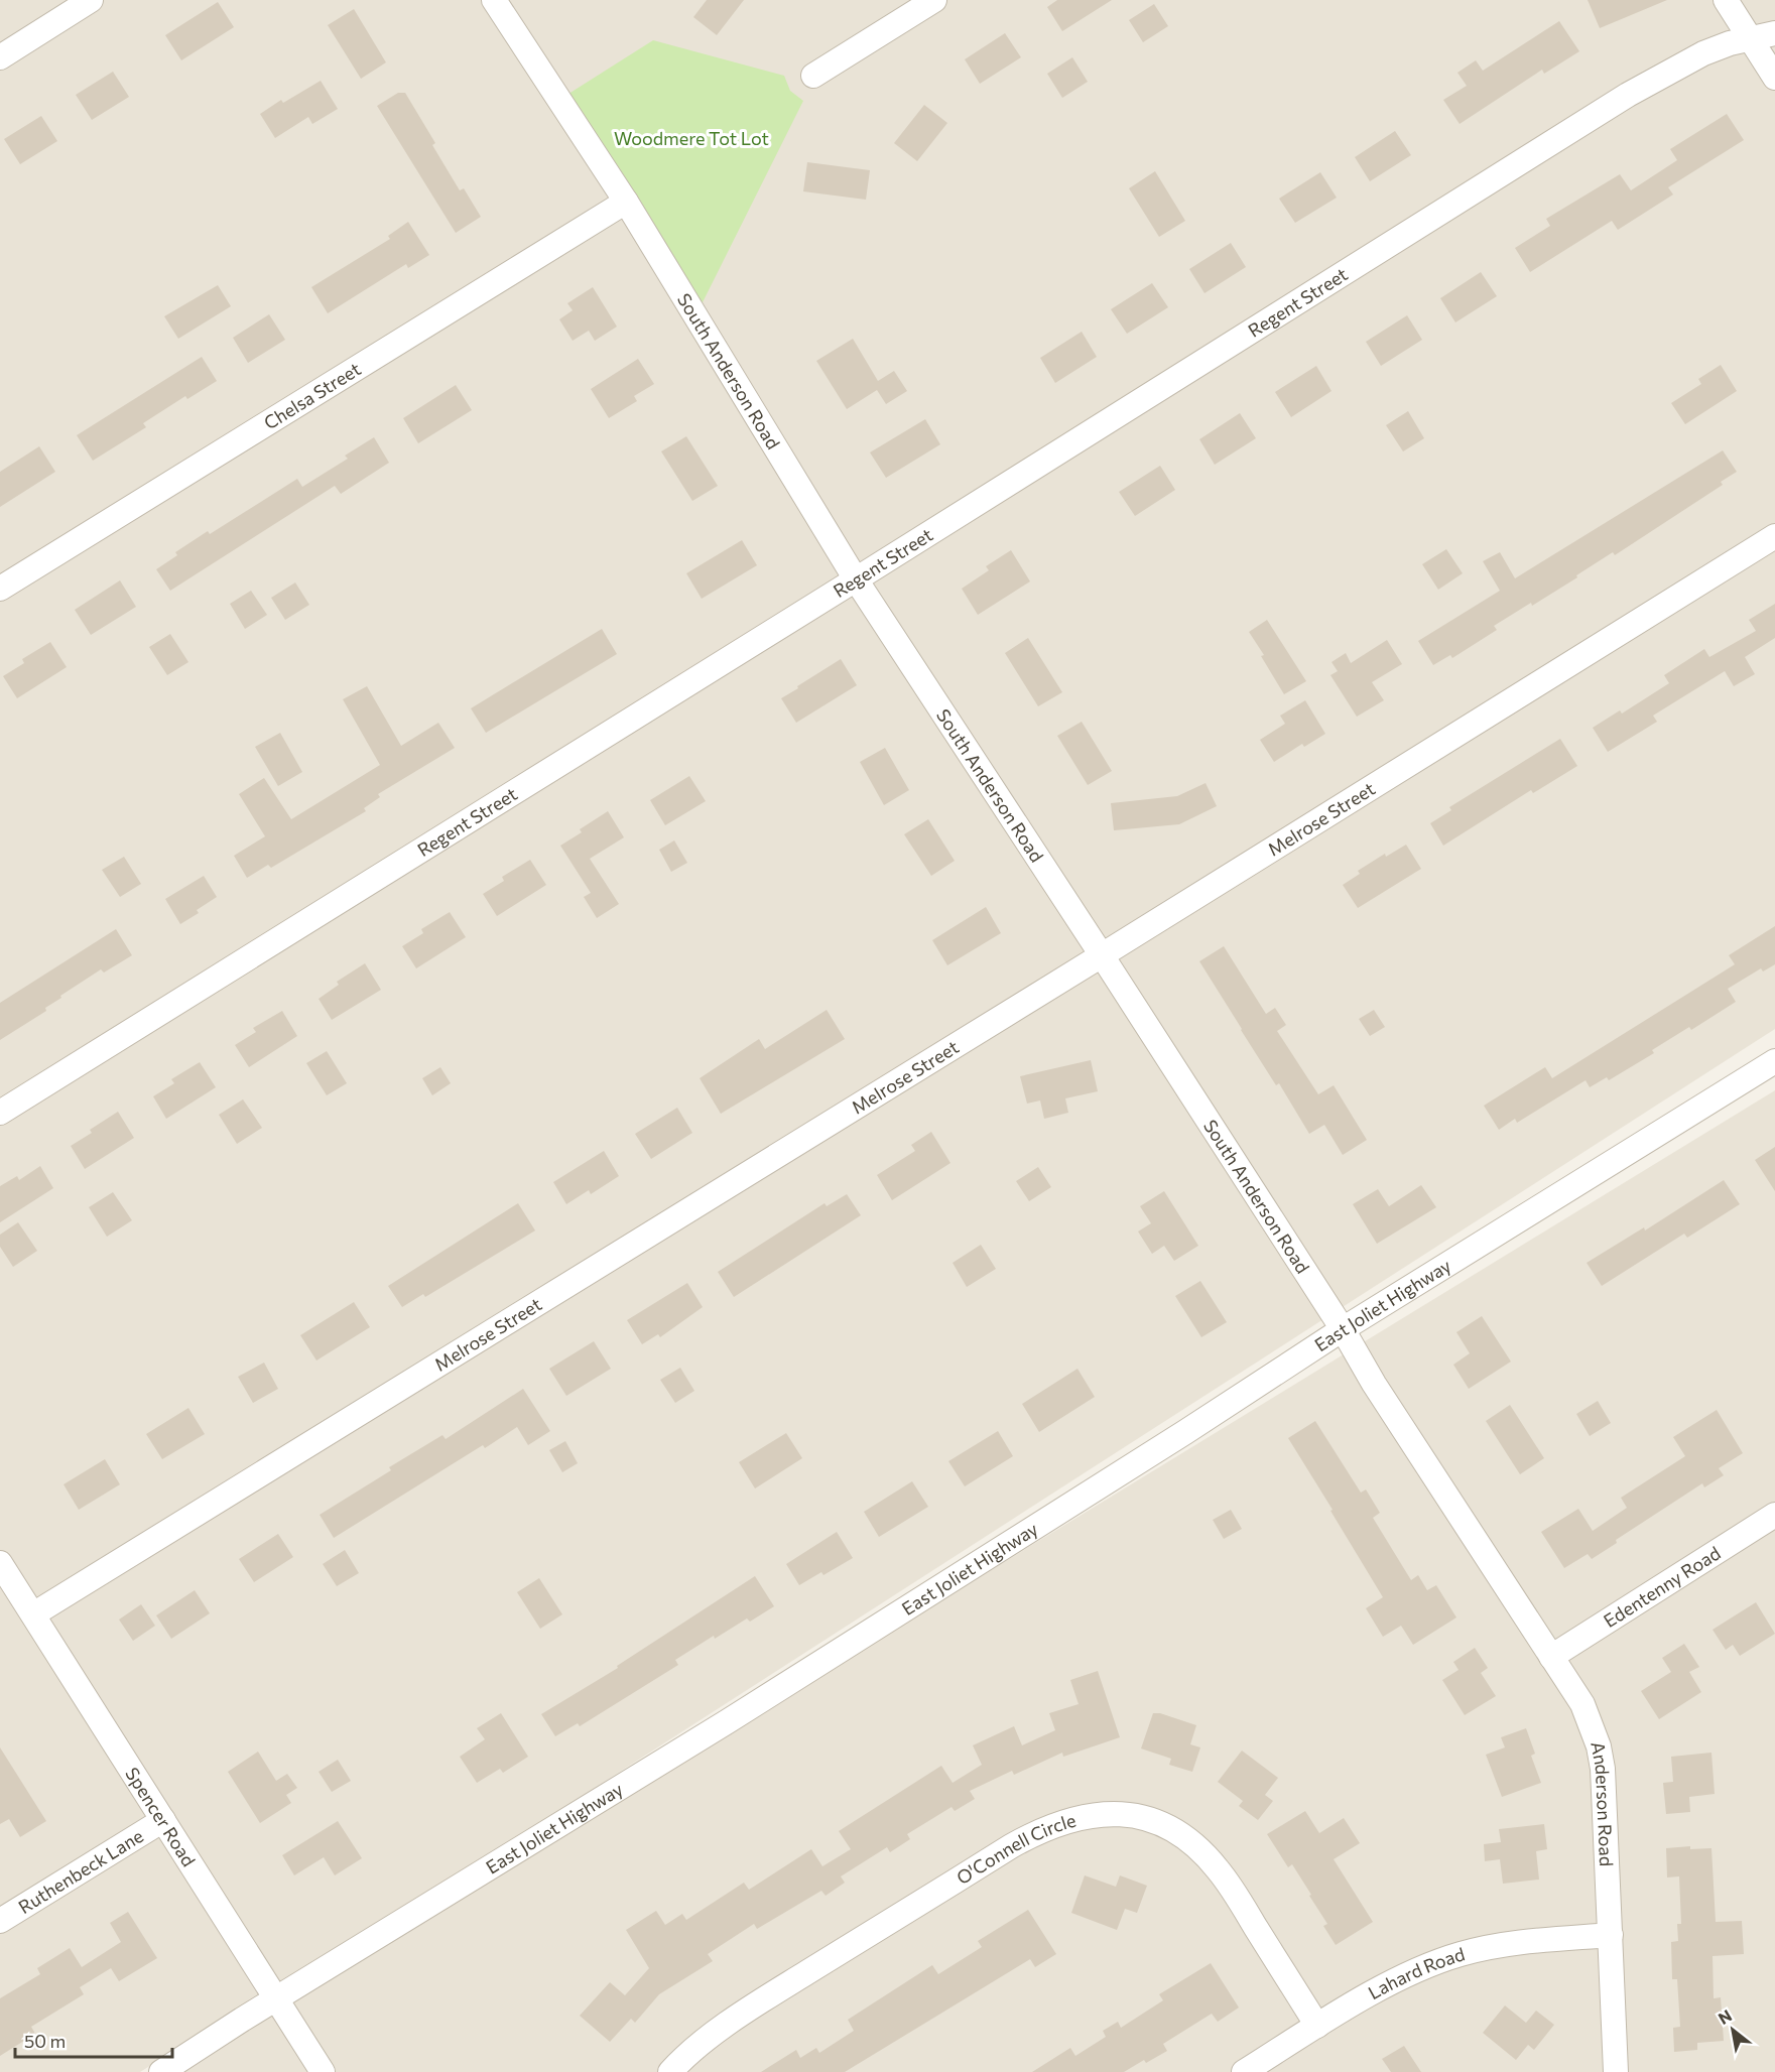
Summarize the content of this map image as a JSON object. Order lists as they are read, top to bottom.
{
  "streets": {
    "street": [
      "Regent Street",
      "South Anderson Road",
      "Chelsa Street",
      "Melrose Street",
      "East Joliet Highway",
      "Edentenny Road",
      "Anderson Road",
      "Spencer Road",
      "O'Connell Circle",
      "Ruthenbeck Lane",
      "Lahard Road"
    ]
  },
  "crossings": [
    ["Regent Street", "South Anderson Road"],
    ["South Anderson Road", "Chelsa Street"],
    ["South Anderson Road", "Melrose Street"],
    ["South Anderson Road", "East Joliet Highway"],
    ["South Anderson Road", "Anderson Road"],
    ["Melrose Street", "Spencer Road"],
    ["East Joliet Highway", "Spencer Road"],
    ["Edentenny Road", "Anderson Road"],
    ["Anderson Road", "Lahard Road"],
    ["Spencer Road", "Ruthenbeck Lane"],
    ["O'Connell Circle", "Lahard Road"]
  ],
  "parks": ["Woodmere Tot Lot"],
  "scale_bar": "50 m",
  "north": "top left"
}
